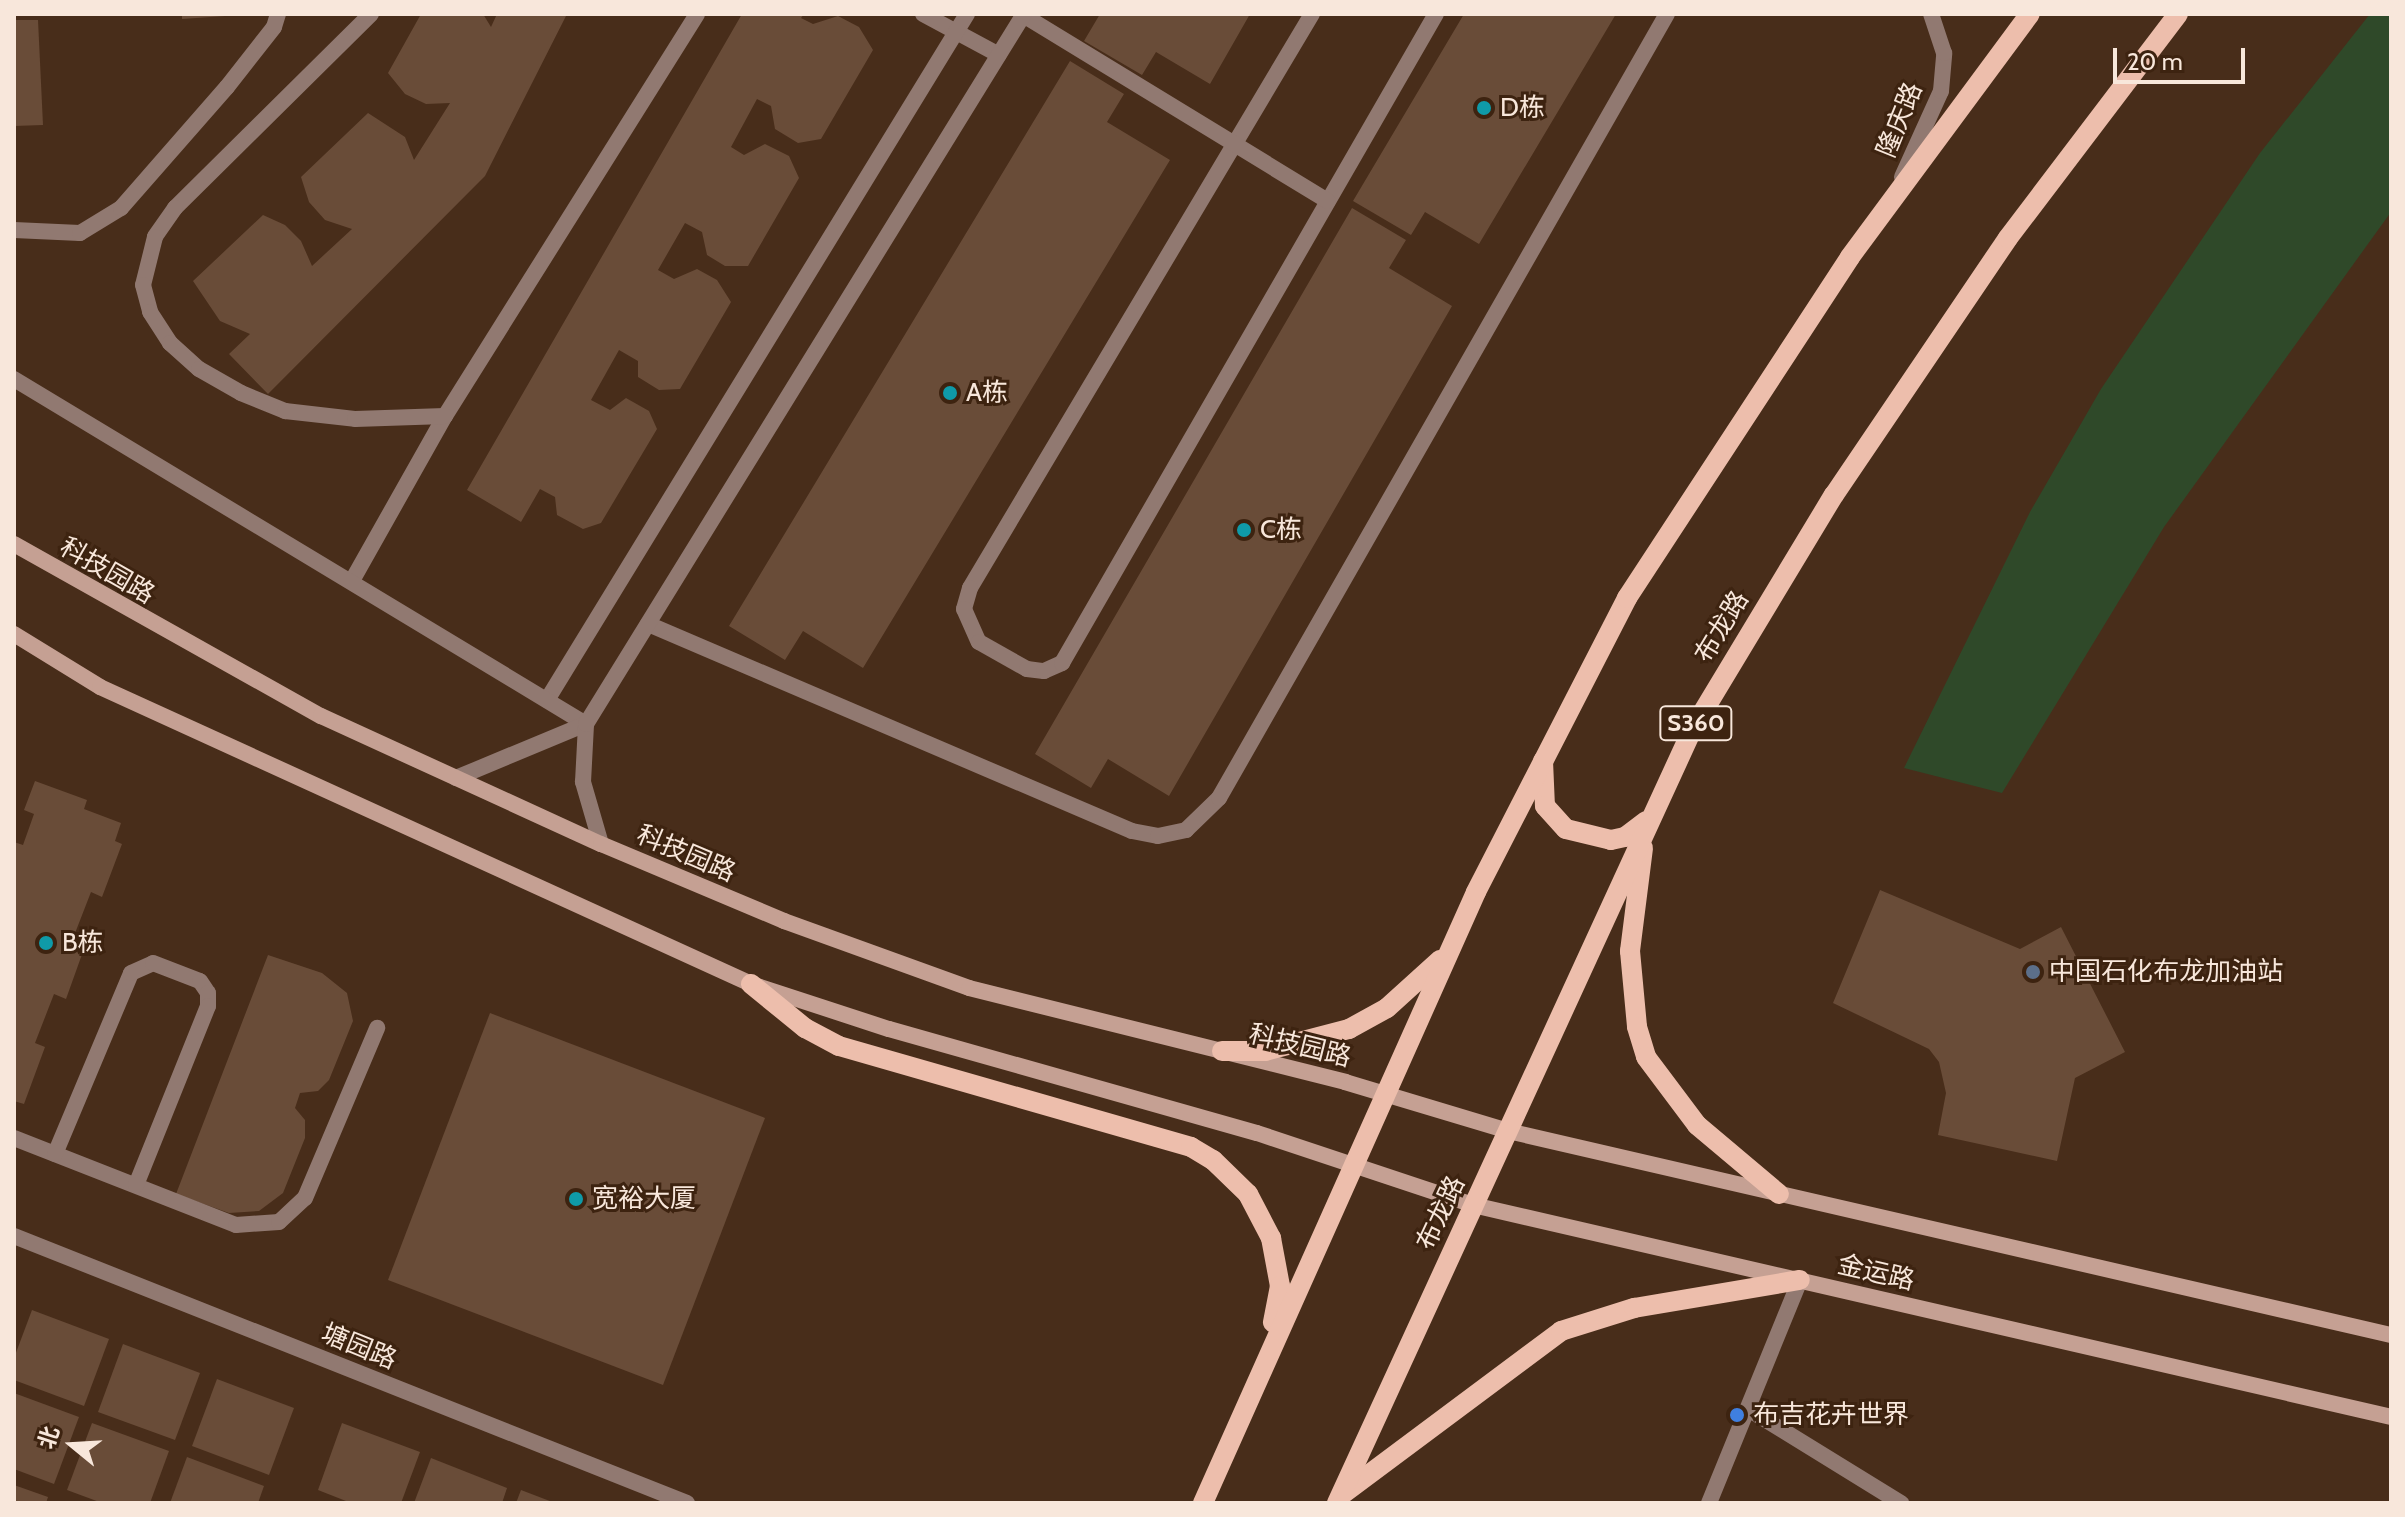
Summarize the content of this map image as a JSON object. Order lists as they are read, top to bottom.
{
  "streets": {
    "main road": [
      "科技园路",
      "布龙路",
      "S360",
      "金运路"
    ],
    "street": ["隆庆路", "塘园路"]
  },
  "crossings": [
    ["布龙路", "金运路"]
  ],
  "places": [
    "D栋",
    "A栋",
    "C栋",
    "B栋",
    "中国石化布龙加油站",
    "宽裕大厦",
    "布吉花卉世界"
  ],
  "scale_bar": "20 m",
  "north": "left"
}
